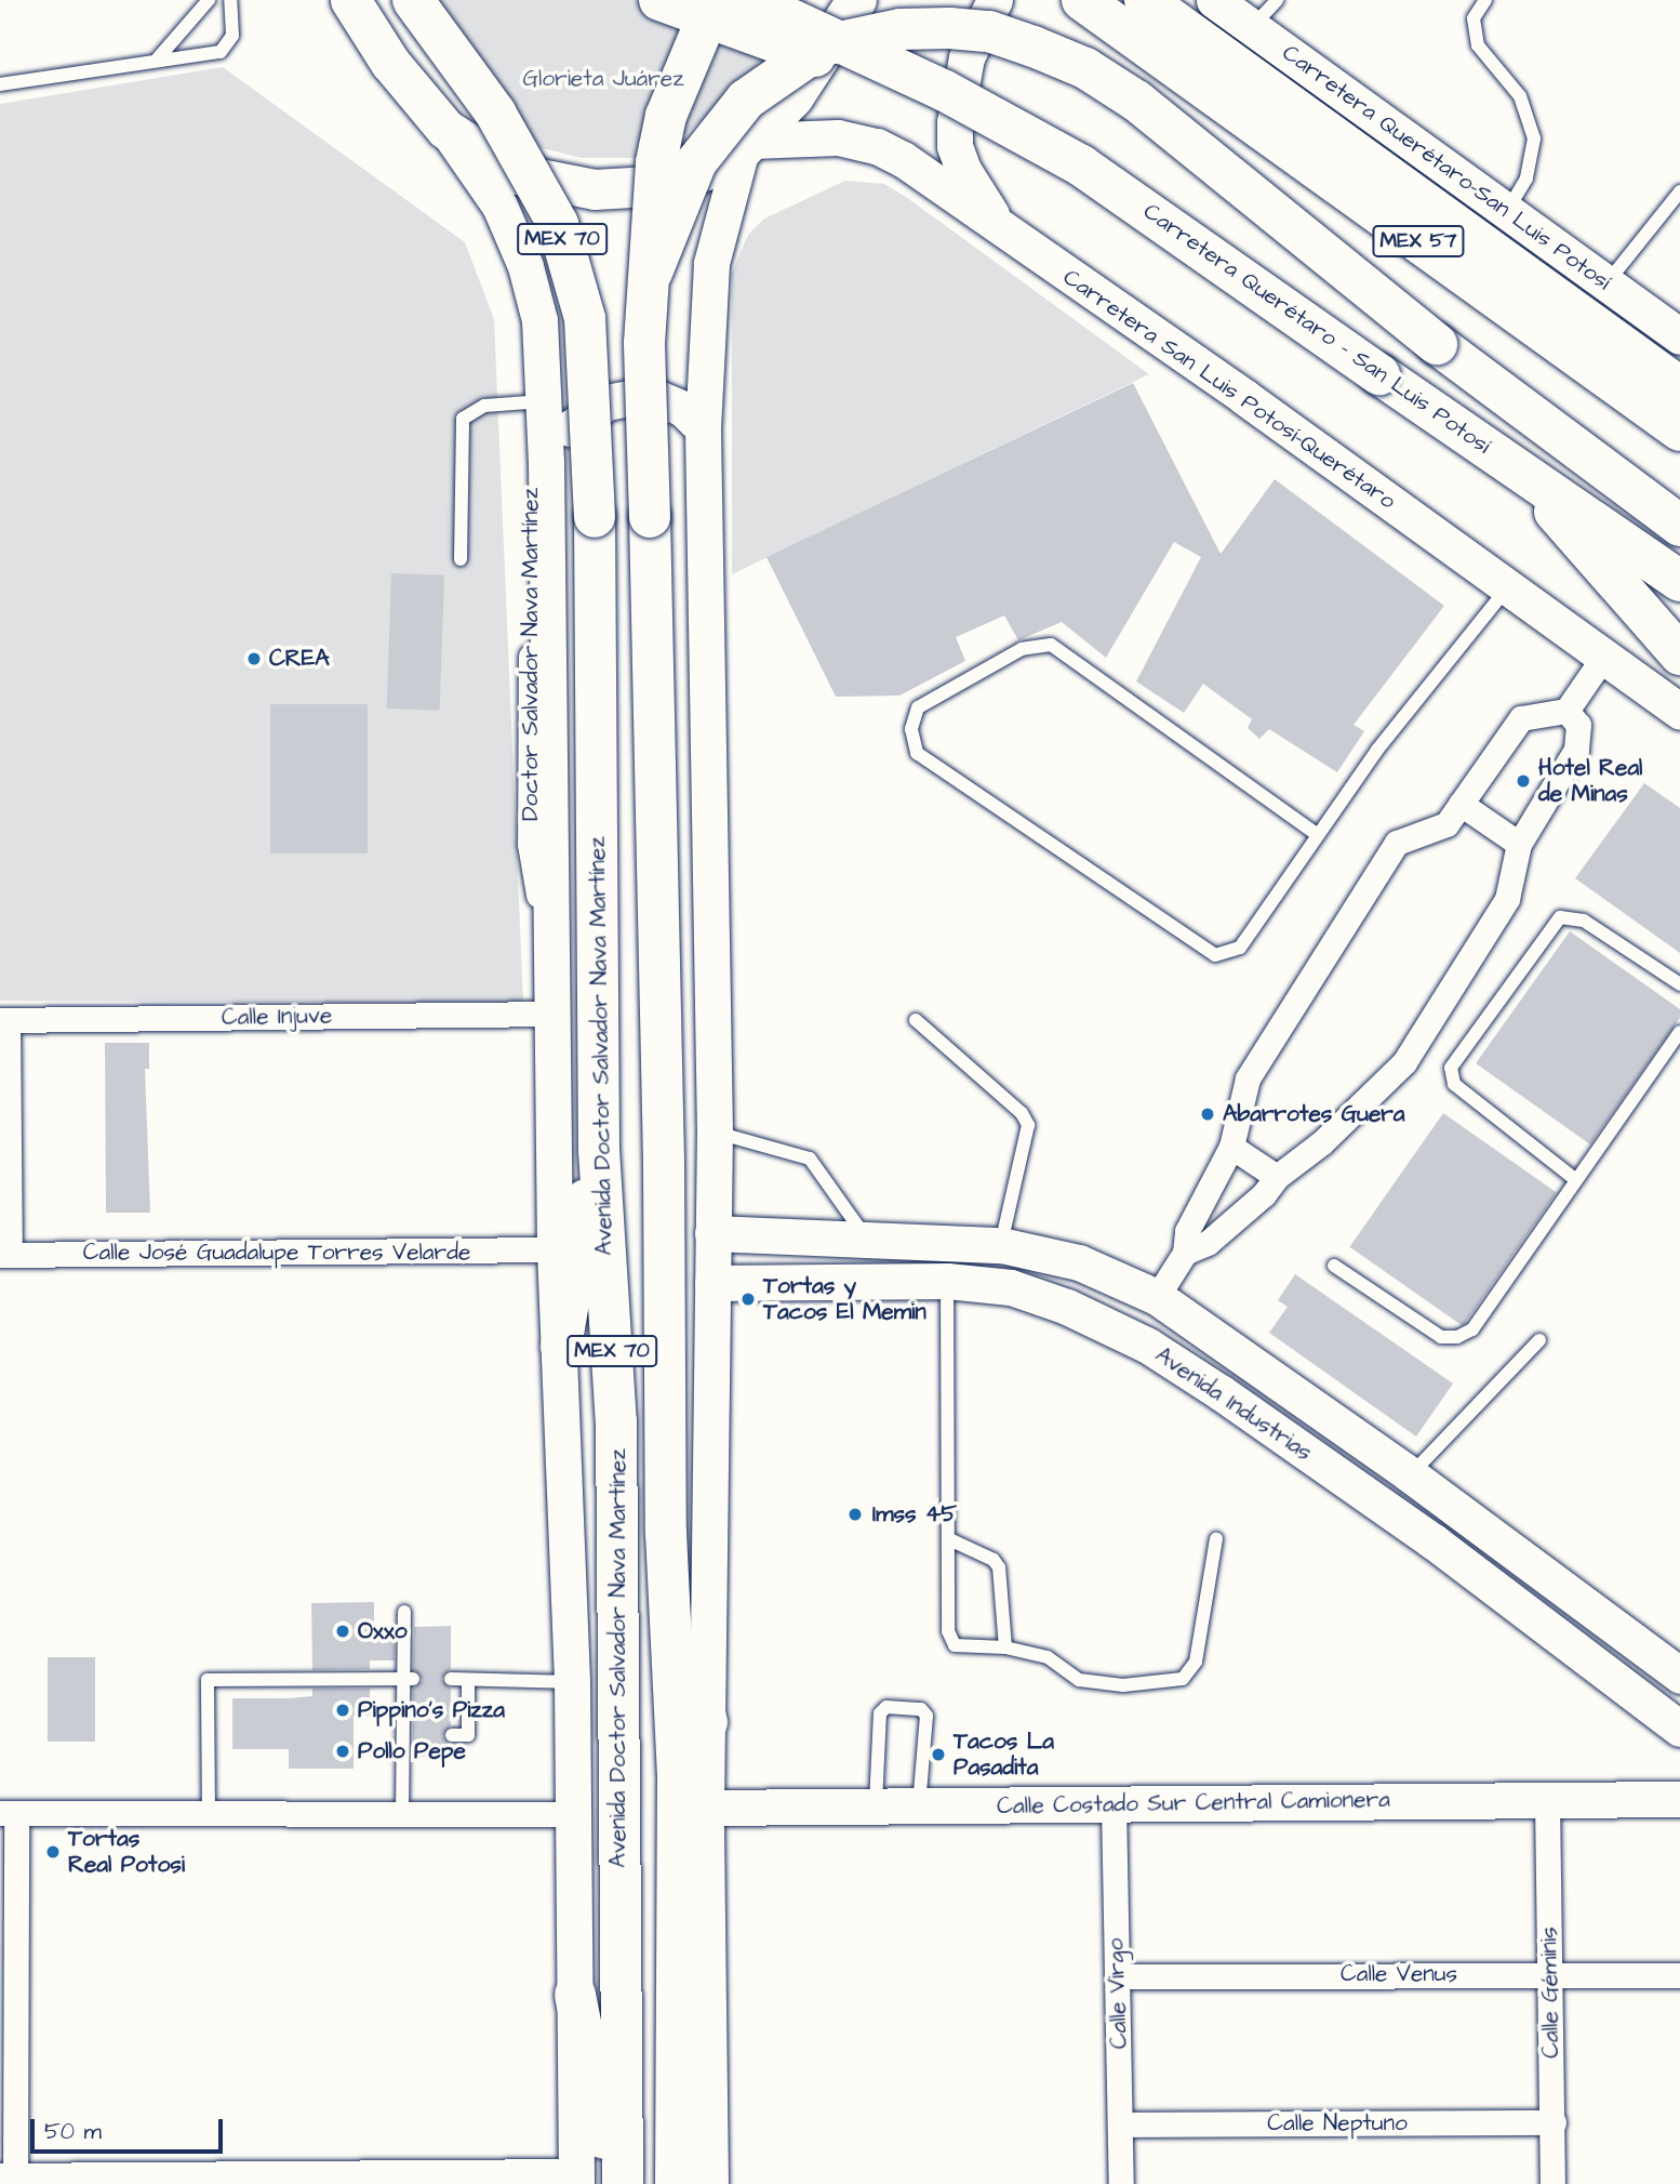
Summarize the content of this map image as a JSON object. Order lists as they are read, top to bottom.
{
  "streets": {
    "highway": [
      "MEX 70",
      "MEX 57",
      "Carretera Querétaro - San Luis Potosí",
      "Avenida Doctor Salvador Nava Martínez"
    ],
    "main road": [
      "Carretera Querétaro-San Luis Potosí",
      "Carretera San Luis Potosí-Querétaro",
      "Avenida Industrias",
      "Calle Costado Sur Central Camionera"
    ],
    "street": [
      "Calle Injuve",
      "Calle José Guadalupe Torres Velarde",
      "Calle Venus",
      "Calle Géminis",
      "Calle Virgo",
      "Calle Neptuno"
    ]
  },
  "crossings": [
    ["Calle Injuve", "Avenida Doctor Salvador Nava Martínez"],
    ["Avenida Doctor Salvador Nava Martínez", "Calle José Guadalupe Torres Velarde"],
    ["Calle Costado Sur Central Camionera", "Calle Géminis"],
    ["Calle Costado Sur Central Camionera", "Calle Virgo"],
    ["Calle Venus", "Calle Géminis"],
    ["Calle Venus", "Calle Virgo"],
    ["Calle Géminis", "Calle Neptuno"],
    ["Calle Virgo", "Calle Neptuno"]
  ],
  "parks": ["Glorieta Juárez"],
  "places": [
    "CREA",
    "Hotel Real de Minas",
    "Abarrotes Guera",
    "Tortas y Tacos El Memin",
    "Imss 45",
    "Oxxo",
    "Pippino's Pizza",
    "Pollo Pepe",
    "Tacos La Pasadita",
    "Tortas Real Potosi"
  ],
  "scale_bar": "50 m"
}
